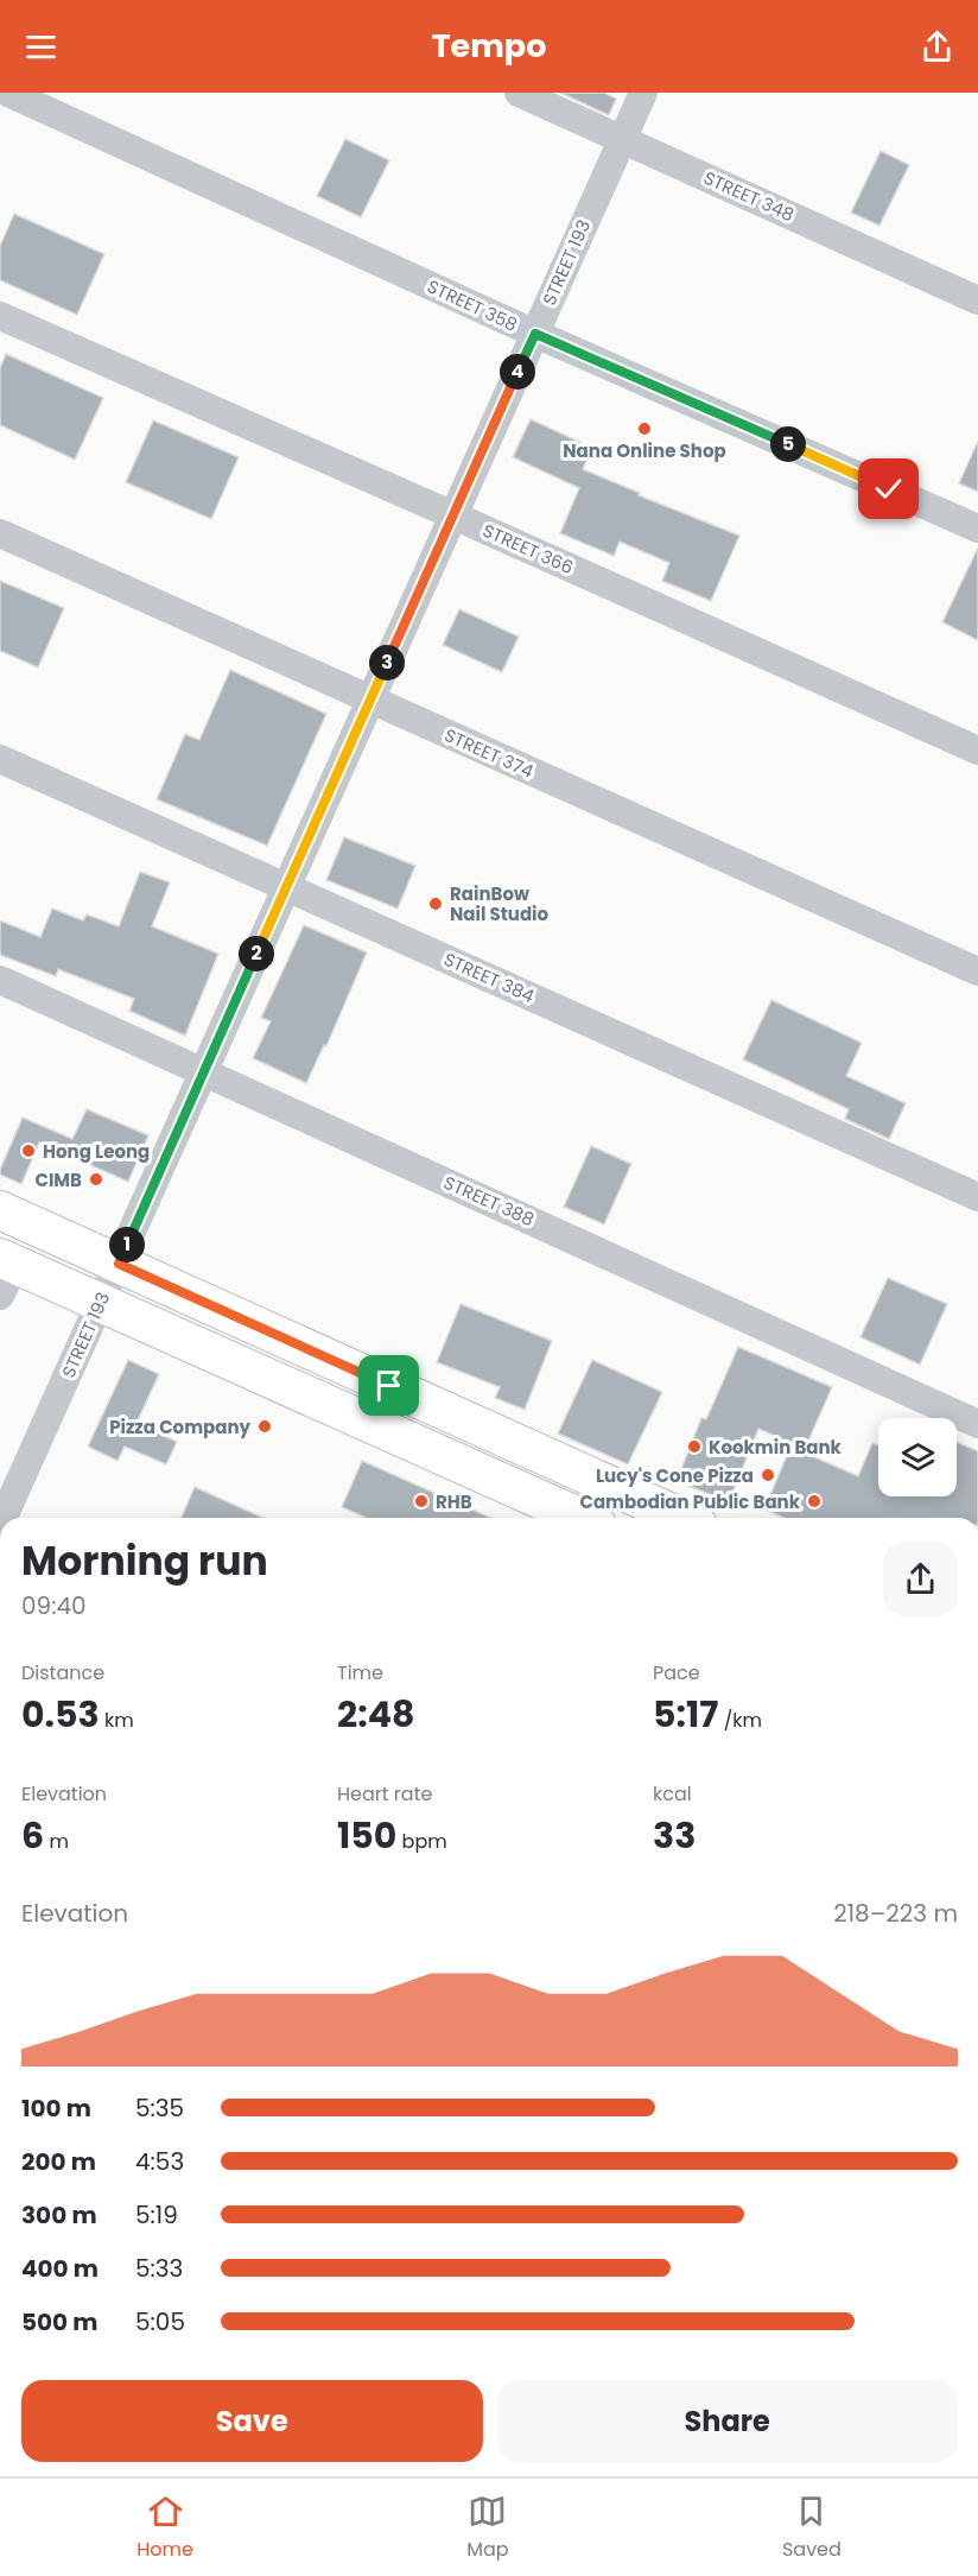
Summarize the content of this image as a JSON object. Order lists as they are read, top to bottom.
{
  "streets": {
    "street": [
      "STREET 348",
      "STREET 193",
      "STREET 358",
      "STREET 366",
      "STREET 374",
      "STREET 384",
      "STREET 388"
    ]
  },
  "crossings": [
    ["STREET 348", "STREET 193"],
    ["STREET 193", "STREET 358"],
    ["STREET 193", "STREET 366"],
    ["STREET 193", "STREET 374"],
    ["STREET 193", "STREET 384"],
    ["STREET 193", "STREET 388"]
  ],
  "places": [
    "Nana Online Shop",
    "RainBow Nail Studio",
    "Hong Leong",
    "CIMB",
    "Pizza Company",
    "Kookmin Bank",
    "Lucy's Cone Pizza",
    "RHB",
    "Cambodian Public Bank"
  ],
  "page": {
    "header": "Tempo",
    "pins": [
      "4",
      "5",
      "3",
      "2",
      "1"
    ],
    "heading": ["Morning run", "09:40"],
    "stats": [
      ["Distance", "0.53 km"],
      ["Time", "2:48"],
      ["Pace", "5:17 /km"],
      ["Elevation", "6 m"],
      ["Heart rate", "150 bpm"],
      ["kcal", "33"]
    ],
    "chart": ["Elevation", "218–223 m"],
    "list": [
      {
        "name": "100 m",
        "note": "5:35"
      },
      {
        "name": "200 m",
        "note": "4:53"
      },
      {
        "name": "300 m",
        "note": "5:19"
      },
      {
        "name": "400 m",
        "note": "5:33"
      },
      {
        "name": "500 m",
        "note": "5:05"
      }
    ],
    "buttons": ["Save", "Share"],
    "tabs": ["Home", "Map", "Saved"]
  }
}
